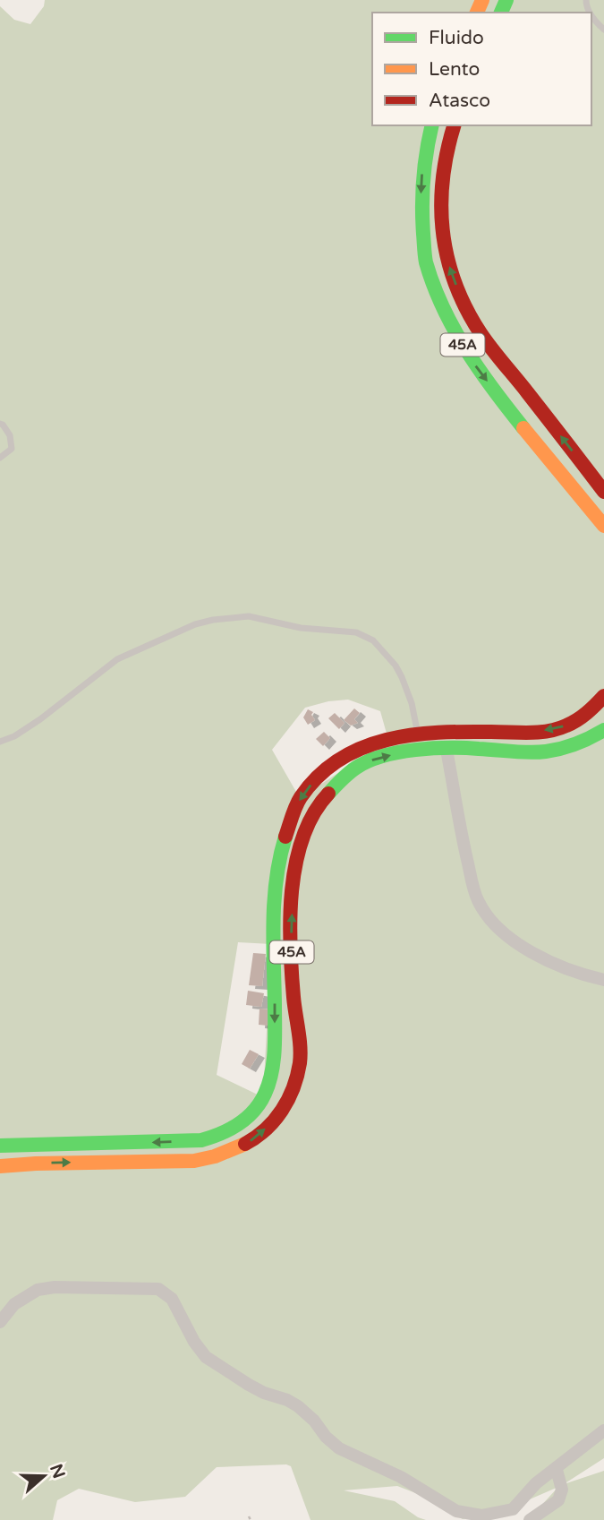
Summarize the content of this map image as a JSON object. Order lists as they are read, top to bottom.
{
  "streets": {
    "highway": ["45A"]
  },
  "legend": ["Fluido", "Lento", "Atasco"],
  "north": "right"
}
